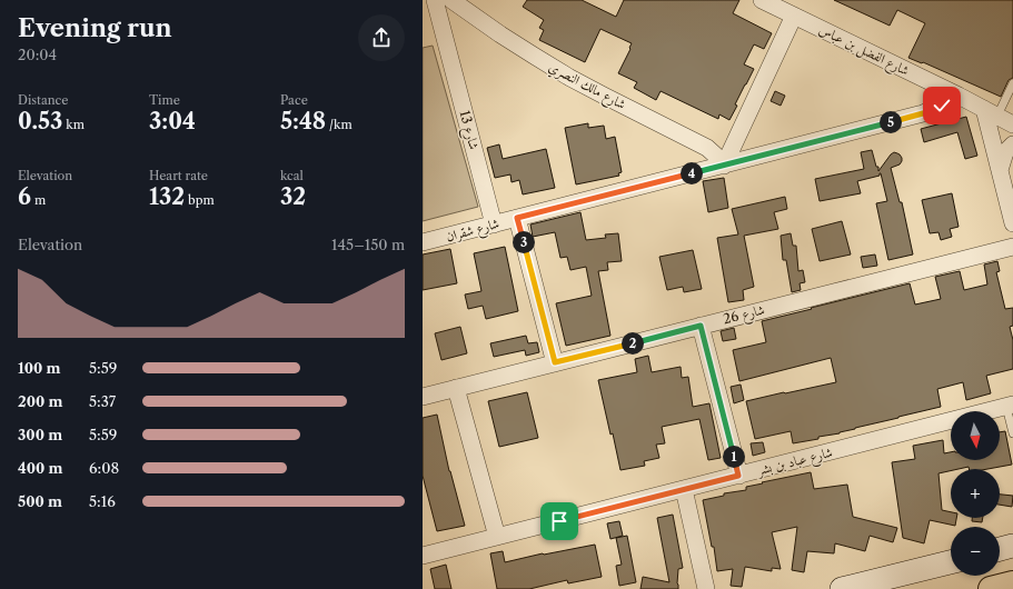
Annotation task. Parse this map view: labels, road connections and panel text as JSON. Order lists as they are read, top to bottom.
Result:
{
  "streets": {
    "street": [
      "شارع الفضل بن عباس",
      "شارع مالك النصري",
      "شارع 13",
      "شارع شقران",
      "شارع 26",
      "شارع عباد بن بشر"
    ]
  },
  "crossings": [
    ["شارع الفضل بن عباس", "شارع شقران"],
    ["شارع مالك النصري", "شارع شقران"],
    ["شارع 13", "شارع شقران"]
  ],
  "north": "bottom",
  "page": {
    "heading": ["Evening run", "20:04"],
    "stats": [
      ["Distance", "0.53 km"],
      ["Time", "3:04"],
      ["Pace", "5:48 /km"],
      ["Elevation", "6 m"],
      ["Heart rate", "132 bpm"],
      ["kcal", "32"]
    ],
    "pins": [
      "5",
      "4",
      "3",
      "2",
      "1"
    ],
    "chart": ["Elevation", "145–150 m"],
    "list": [
      {
        "name": "100 m",
        "note": "5:59"
      },
      {
        "name": "200 m",
        "note": "5:37"
      },
      {
        "name": "300 m",
        "note": "5:59"
      },
      {
        "name": "400 m",
        "note": "6:08"
      },
      {
        "name": "500 m",
        "note": "5:16"
      }
    ],
    "map_buttons": ["+", "−"]
  }
}
